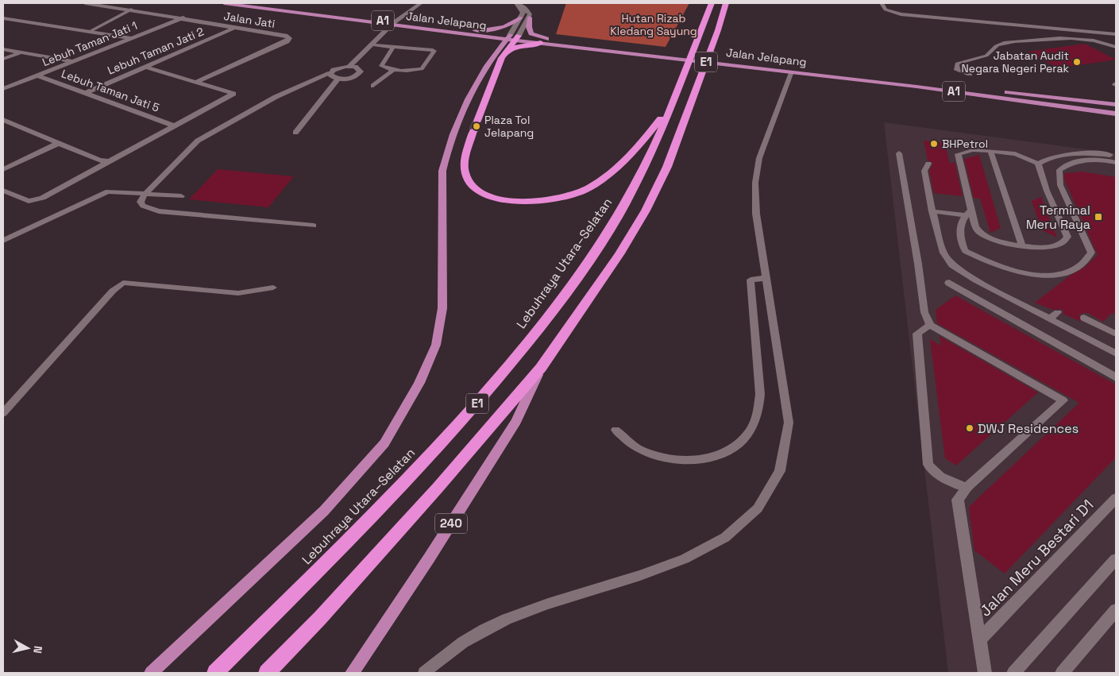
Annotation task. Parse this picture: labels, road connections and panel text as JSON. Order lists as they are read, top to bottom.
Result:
{
  "streets": {
    "highway": ["E1", "Lebuhraya Utara–Selatan"],
    "main road": ["A1", "Jalan Jelapang", "240"],
    "street": [
      "Jalan Jati",
      "Lebuh Taman Jati 1",
      "Lebuh Taman Jati 2",
      "Lebuh Taman Jati 5",
      "Jalan Meru Bestari D1"
    ]
  },
  "crossings": [
    ["Jalan Jati", "Lebuh Taman Jati 1"],
    ["Jalan Jati", "Lebuh Taman Jati 2"],
    ["Lebuh Taman Jati 1", "Lebuh Taman Jati 5"],
    ["Lebuh Taman Jati 2", "Lebuh Taman Jati 5"],
    ["E1", "240"]
  ],
  "parks": ["Hutan Rizab Kledang Sayung"],
  "places": {
    "other": [
      "Jabatan Audit Negara Negeri Perak",
      "Plaza Tol Jelapang",
      "BHPetrol",
      "DWJ Residences"
    ],
    "transit": ["Terminal Meru Raya"]
  },
  "north": "right"
}
